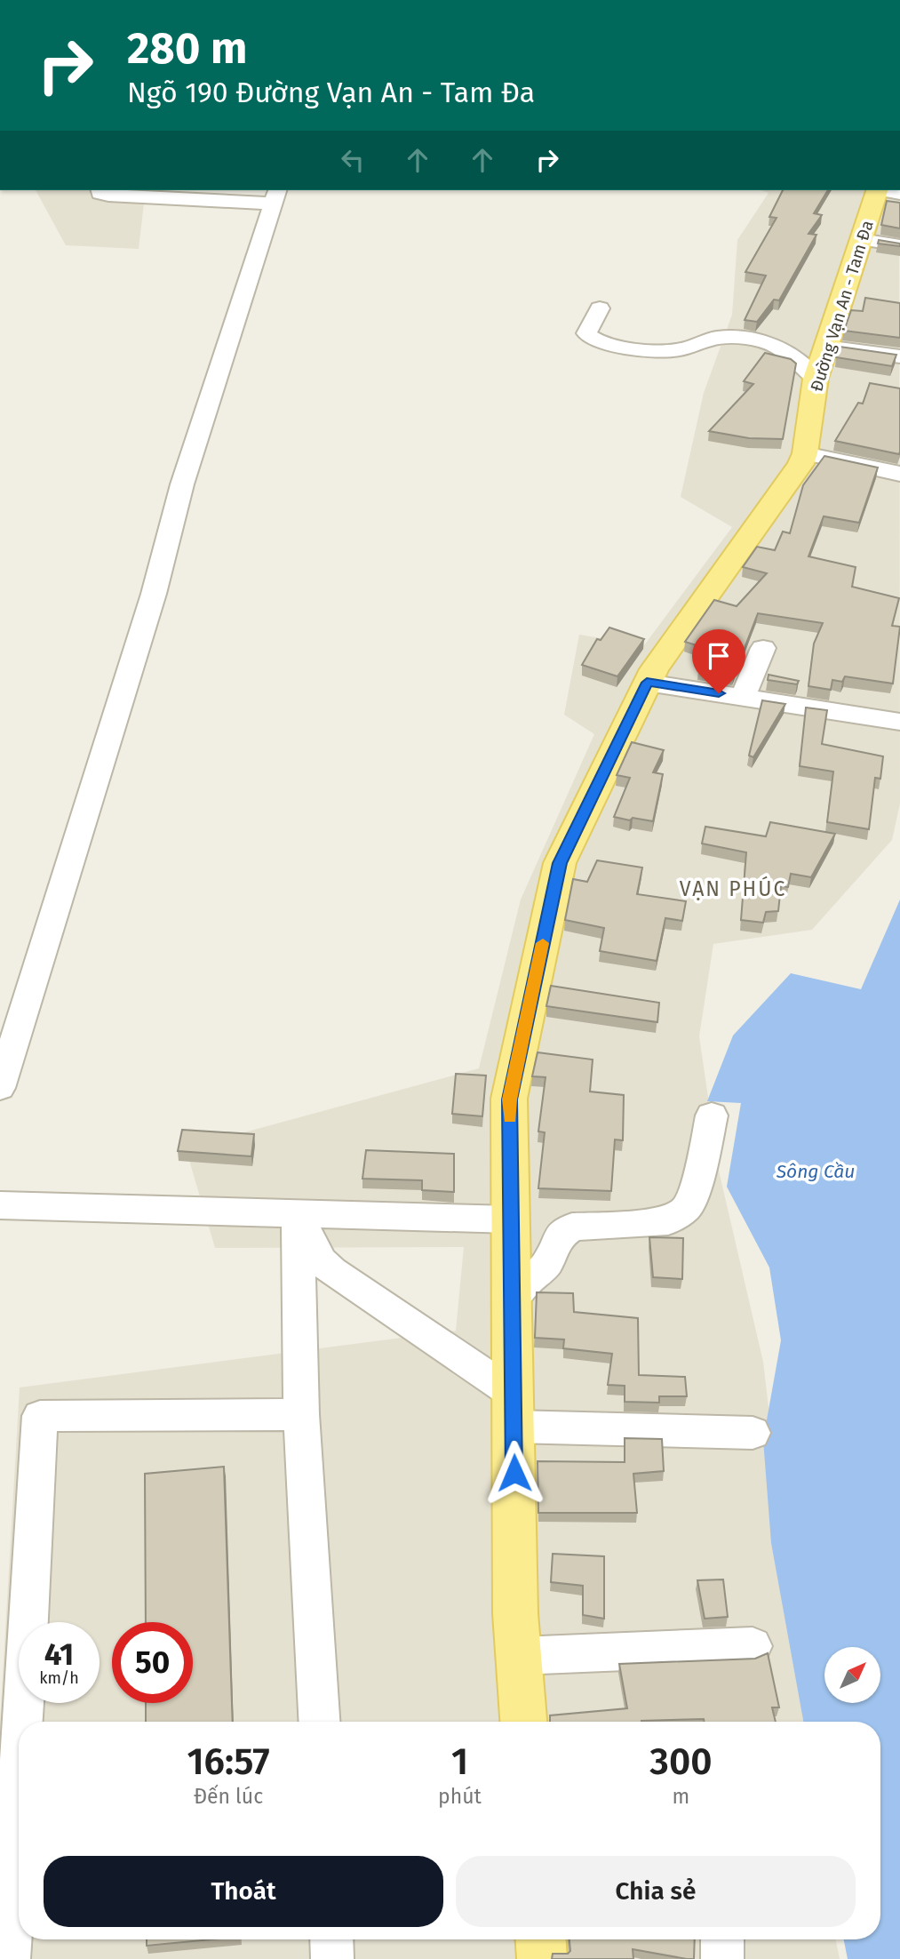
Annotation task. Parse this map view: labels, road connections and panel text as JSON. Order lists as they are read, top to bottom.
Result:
{
  "streets": {
    "main road": ["Đường Vạn An - Tam Đa"]
  },
  "districts": ["VẠN PHÚC"],
  "water": ["Sông Cầu"],
  "north": "top right",
  "page": {
    "turn": ["280 m", "Ngõ 190 Đường Vạn An - Tam Đa"],
    "speed": "41 km/h",
    "limit": "50",
    "eta": [
      "16:57",
      "Đến lúc",
      "1",
      "phút",
      "300",
      "m"
    ],
    "buttons": ["Thoát", "Chia sẻ"]
  }
}
